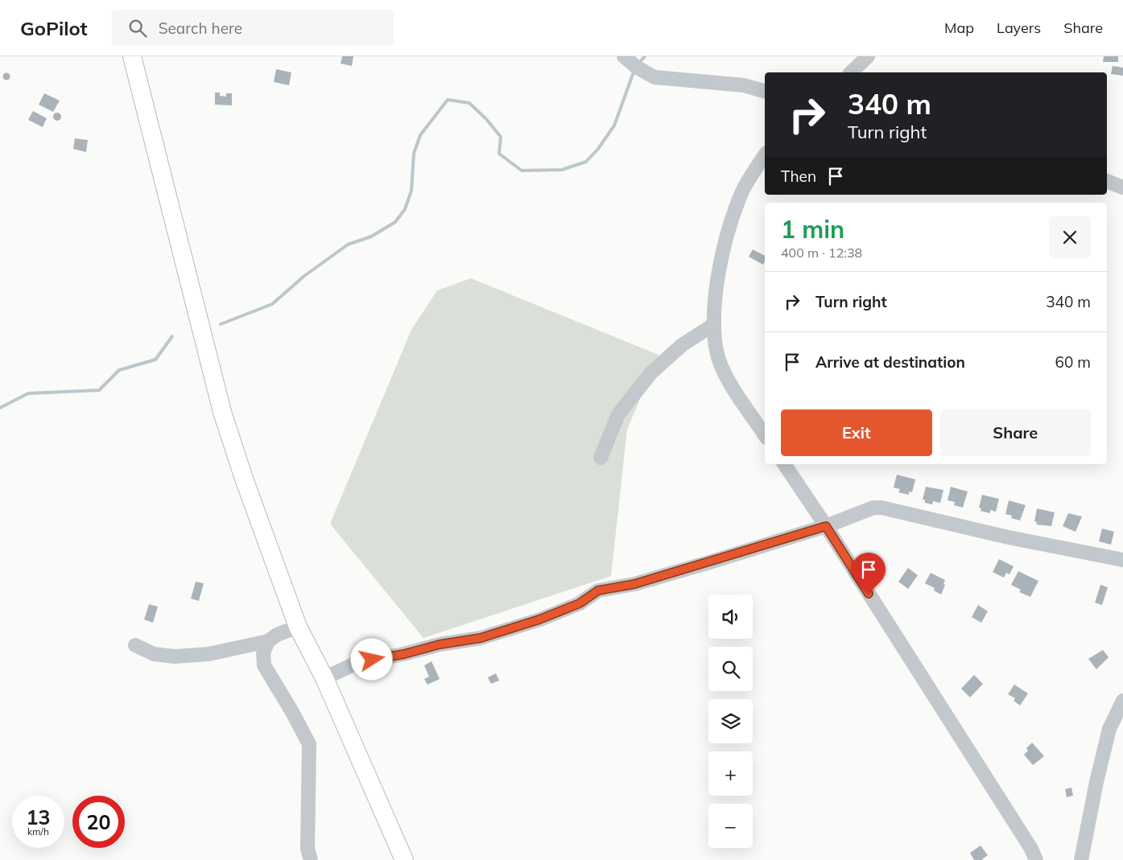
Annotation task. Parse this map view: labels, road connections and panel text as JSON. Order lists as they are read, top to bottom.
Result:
{
  "page": {
    "header": "GoPilot",
    "search": "Search here",
    "nav": ["Map", "Layers", "Share"],
    "turn": ["340 m", "Turn right"],
    "then": "Then",
    "heading": ["1 min", "400 m · 12:38"],
    "list": [
      {
        "name": "Turn right",
        "value": "340 m"
      },
      {
        "name": "Arrive at destination",
        "value": "60 m"
      }
    ],
    "buttons": ["Exit", "Share"],
    "map_buttons": ["+", "−"],
    "speed": "13 km/h",
    "limit": "20"
  }
}
